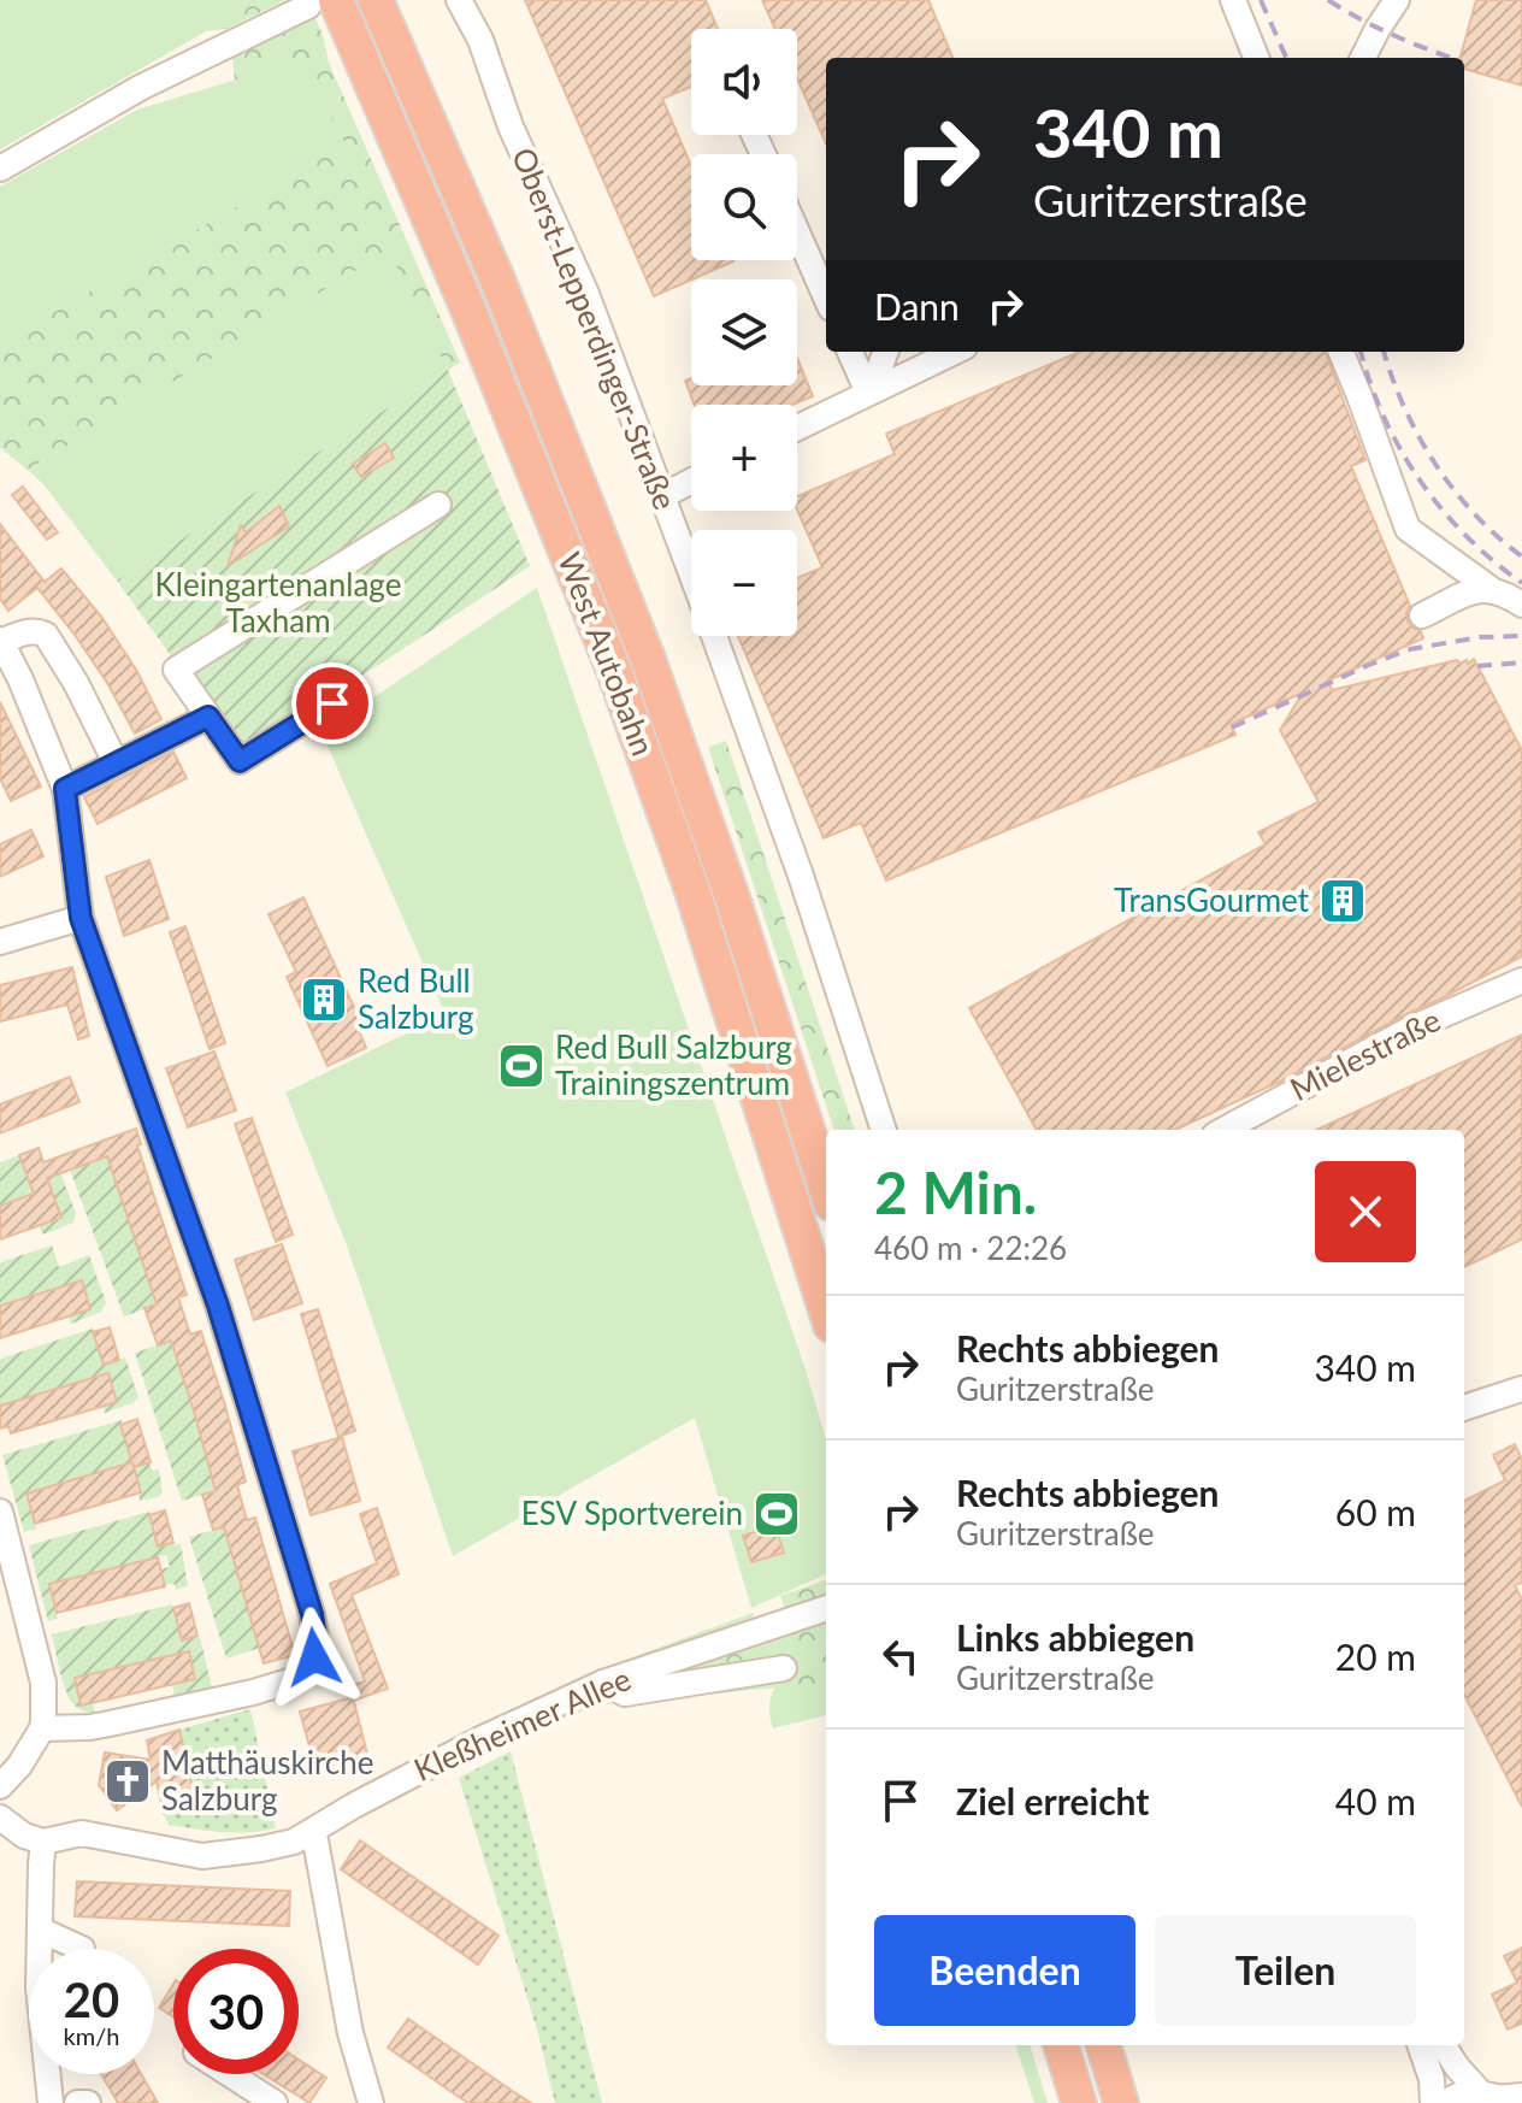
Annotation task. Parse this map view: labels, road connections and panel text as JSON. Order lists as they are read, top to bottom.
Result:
{
  "streets": {
    "highway": ["West Autobahn"],
    "street": ["Oberst-Lepperdinger-Straße", "Mielestraße", "Kleßheimer Allee"]
  },
  "parks": ["Kleingartenanlage Taxham"],
  "places": {
    "building": ["TransGourmet", "Red Bull Salzburg"],
    "sports": ["Red Bull Salzburg Trainingszentrum", "ESV Sportverein"],
    "church": ["Matthäuskirche Salzburg"]
  },
  "page": {
    "map_buttons": ["+", "−"],
    "turn": ["340 m", "Guritzerstraße"],
    "then": "Dann",
    "heading": ["2 Min.", "460 m · 22:26"],
    "list": [
      {
        "name": "Rechts abbiegen",
        "note": "Guritzerstraße",
        "value": "340 m"
      },
      {
        "name": "Rechts abbiegen",
        "note": "Guritzerstraße",
        "value": "60 m"
      },
      {
        "name": "Links abbiegen",
        "note": "Guritzerstraße",
        "value": "20 m"
      },
      {
        "name": "Ziel erreicht",
        "value": "40 m"
      }
    ],
    "buttons": ["Beenden", "Teilen"],
    "speed": "20 km/h",
    "limit": "30"
  }
}
